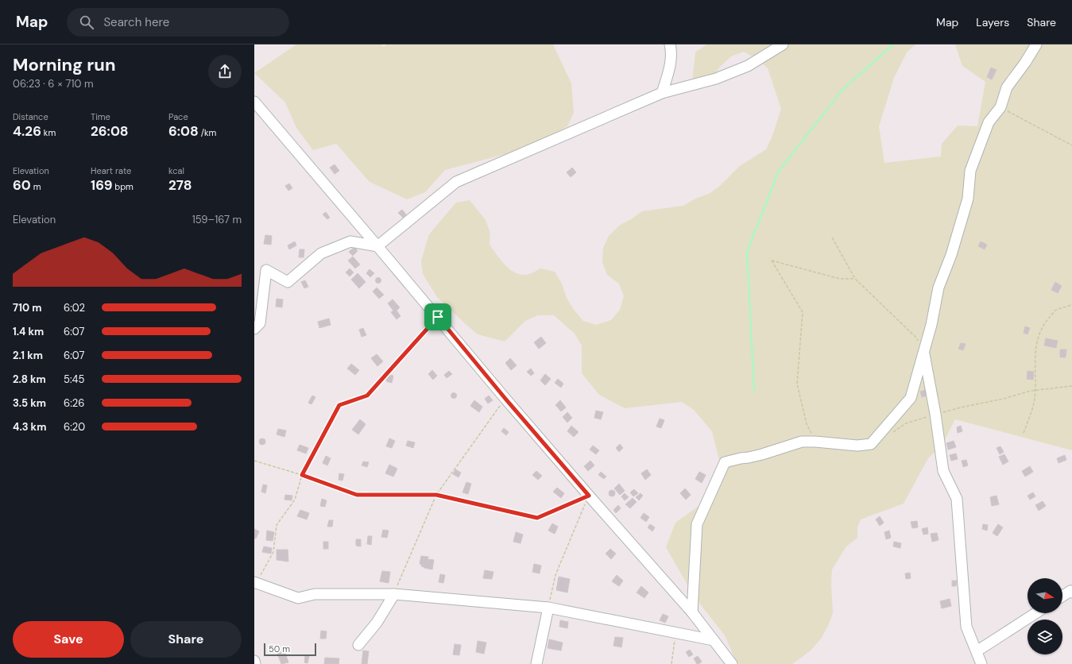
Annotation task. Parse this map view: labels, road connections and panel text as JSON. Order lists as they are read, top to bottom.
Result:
{
  "scale_bar": "50 m",
  "north": "right",
  "page": {
    "header": "Map",
    "search": "Search here",
    "nav": ["Map", "Layers", "Share"],
    "heading": ["Morning run", "06:23 · 6 × 710 m"],
    "stats": [
      ["Distance", "4.26 km"],
      ["Time", "26:08"],
      ["Pace", "6:08 /km"],
      ["Elevation", "60 m"],
      ["Heart rate", "169 bpm"],
      ["kcal", "278"]
    ],
    "chart": ["Elevation", "159–167 m"],
    "list": [
      {
        "name": "710 m",
        "note": "6:02"
      },
      {
        "name": "1.4 km",
        "note": "6:07"
      },
      {
        "name": "2.1 km",
        "note": "6:07"
      },
      {
        "name": "2.8 km",
        "note": "5:45"
      },
      {
        "name": "3.5 km",
        "note": "6:26"
      },
      {
        "name": "4.3 km",
        "note": "6:20"
      }
    ],
    "buttons": ["Save", "Share"],
    "scale": "50 m"
  }
}
